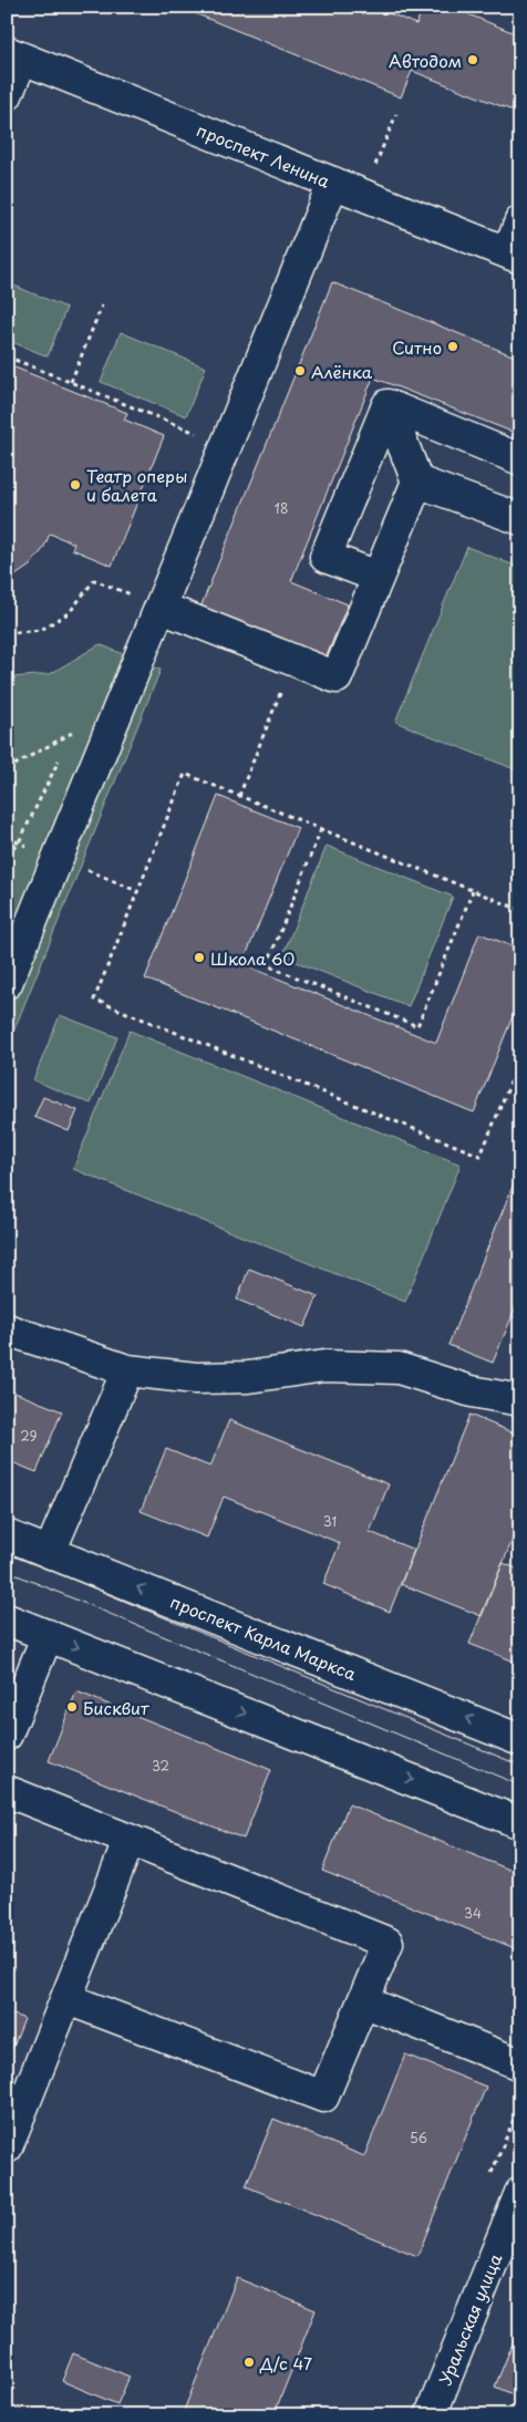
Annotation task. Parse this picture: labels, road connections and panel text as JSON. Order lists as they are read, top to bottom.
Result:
{
  "streets": {
    "main road": ["проспект Ленина", "проспект Карла Маркса", "Уральская улица"]
  },
  "places": [
    "Автодом",
    "Ситно",
    "Алёнка",
    "Театр оперы и балета",
    "Школа 60",
    "Бисквит",
    "Д/с 47"
  ],
  "house_numbers": [
    "18",
    "29",
    "31",
    "32",
    "34",
    "56"
  ]
}
